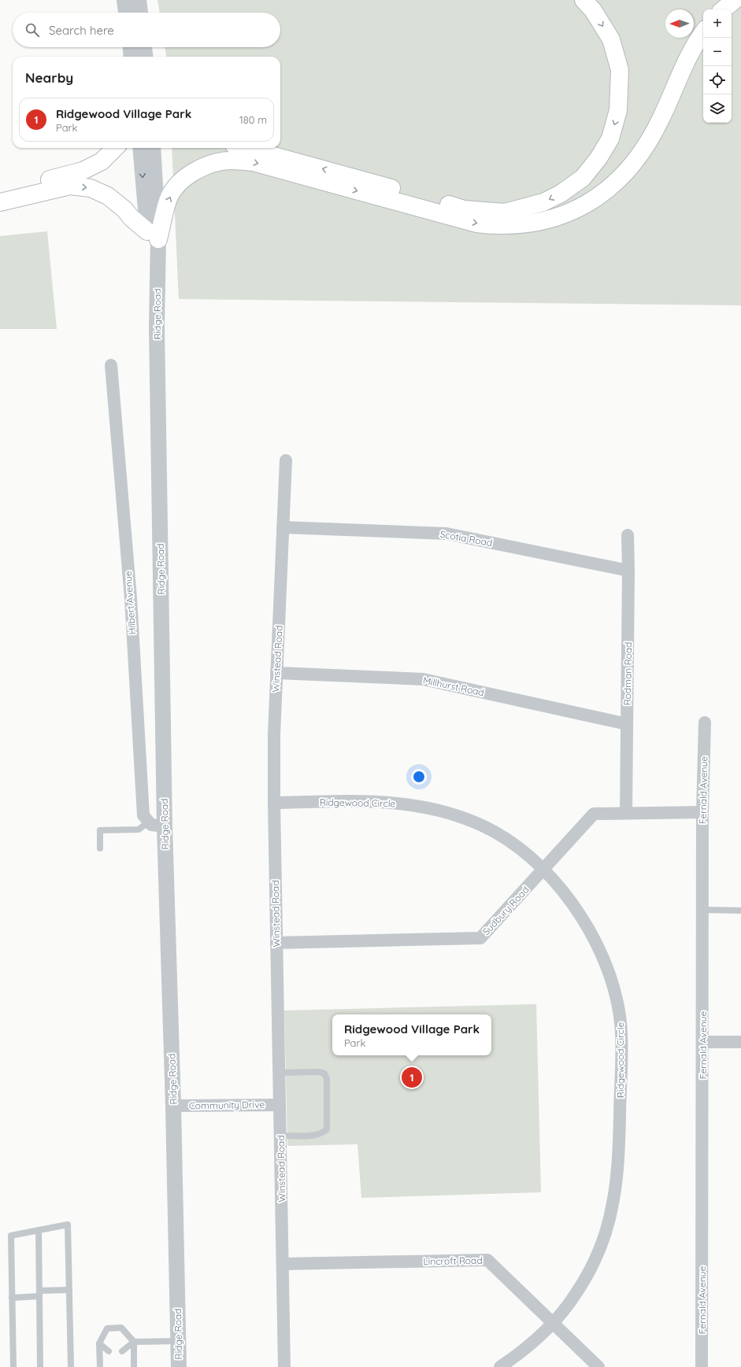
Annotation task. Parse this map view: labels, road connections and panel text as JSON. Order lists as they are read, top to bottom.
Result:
{
  "streets": {
    "street": [
      "Ridge Road",
      "Scotia Road",
      "Hilbert Avenue",
      "Winstead Road",
      "Rodman Road",
      "Millhurst Road",
      "Fernald Avenue",
      "Ridgewood Circle",
      "Sudbury Road",
      "Community Drive",
      "Lincroft Road"
    ]
  },
  "crossings": [
    ["Ridge Road", "Community Drive"],
    ["Scotia Road", "Winstead Road"],
    ["Scotia Road", "Rodman Road"],
    ["Winstead Road", "Millhurst Road"],
    ["Winstead Road", "Ridgewood Circle"],
    ["Winstead Road", "Sudbury Road"],
    ["Winstead Road", "Community Drive"],
    ["Winstead Road", "Lincroft Road"],
    ["Rodman Road", "Millhurst Road"],
    ["Rodman Road", "Sudbury Road"],
    ["Fernald Avenue", "Sudbury Road"],
    ["Ridgewood Circle", "Sudbury Road"],
    ["Ridgewood Circle", "Lincroft Road"]
  ],
  "north": "left",
  "page": {
    "map_buttons": ["+", "−"],
    "search": "Search here",
    "heading": "Nearby",
    "list": [
      {
        "mark": "1",
        "name": "Ridgewood Village Park",
        "note": "Park",
        "value": "180 m"
      }
    ],
    "popup": ["Ridgewood Village Park", "Park"],
    "pins": "1"
  }
}
